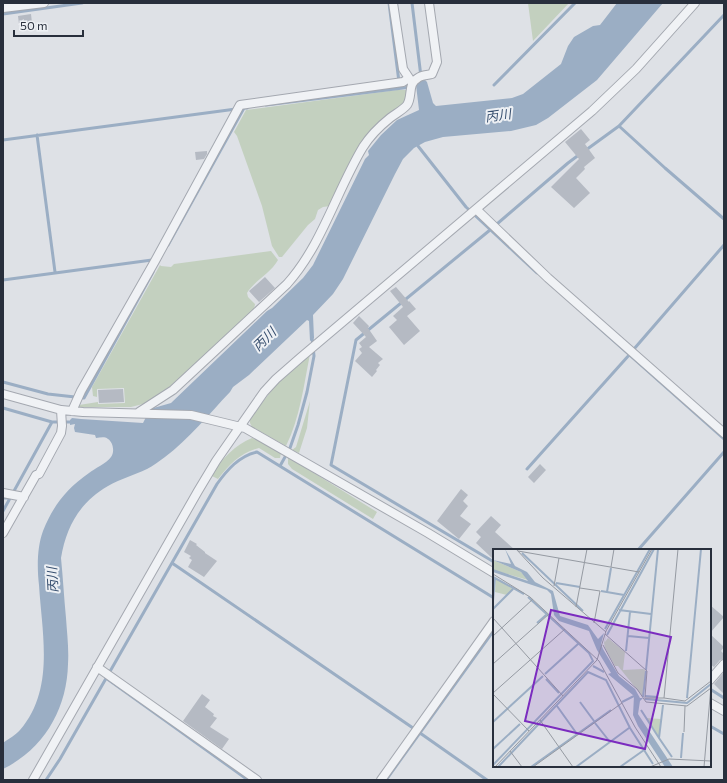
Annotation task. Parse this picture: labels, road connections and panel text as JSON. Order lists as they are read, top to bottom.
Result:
{
  "water": ["丙川"],
  "scale_bar": "50 m"
}
